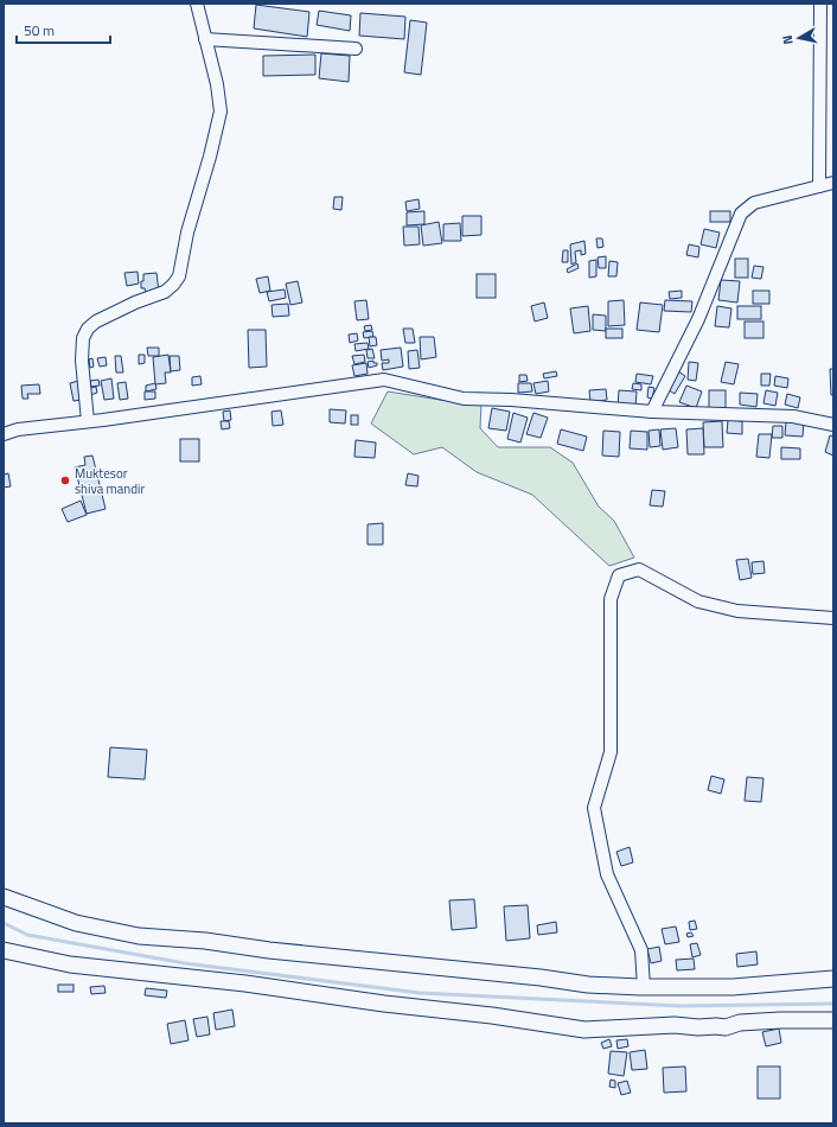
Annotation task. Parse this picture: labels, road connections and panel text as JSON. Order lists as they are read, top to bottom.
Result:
{
  "places": ["Muktesor shiva mandir"],
  "scale_bar": "50 m",
  "north": "left"
}
